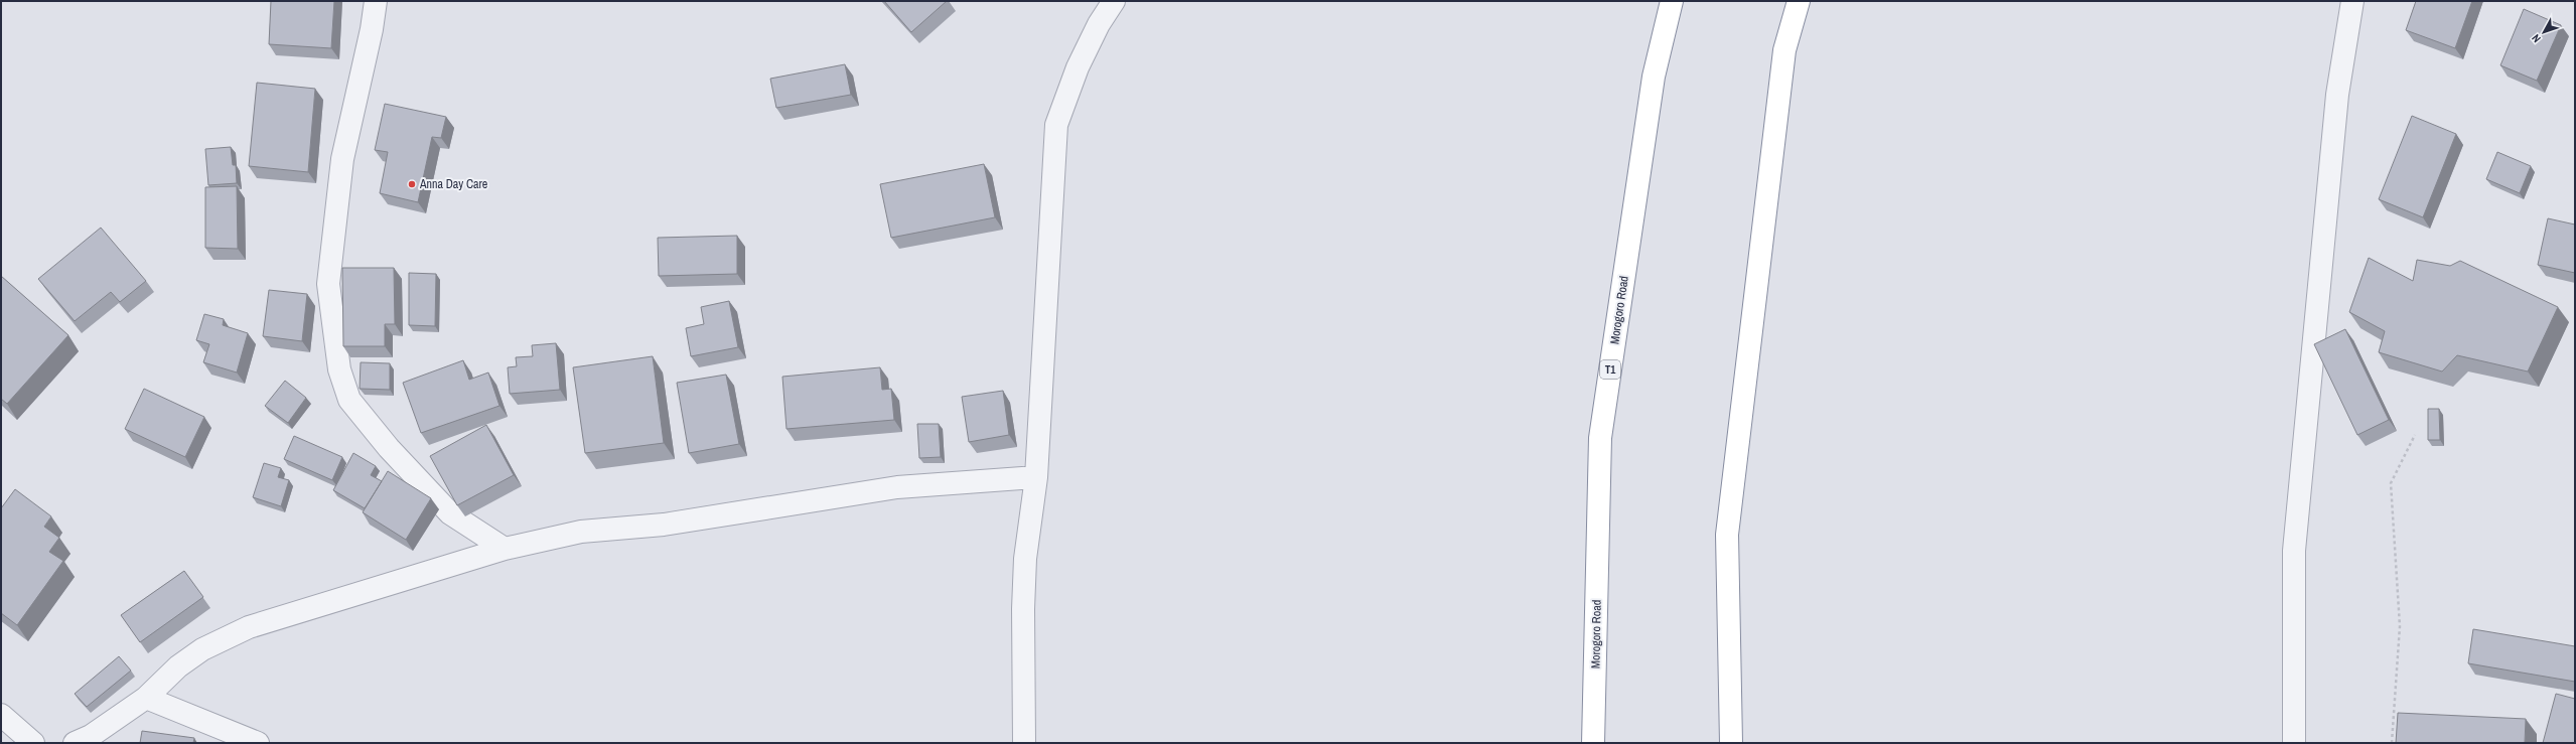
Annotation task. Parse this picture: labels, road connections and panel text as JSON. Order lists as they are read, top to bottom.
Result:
{
  "streets": {
    "highway": ["Morogoro Road", "T1"]
  },
  "places": ["Anna Day Care"],
  "north": "bottom left"
}
